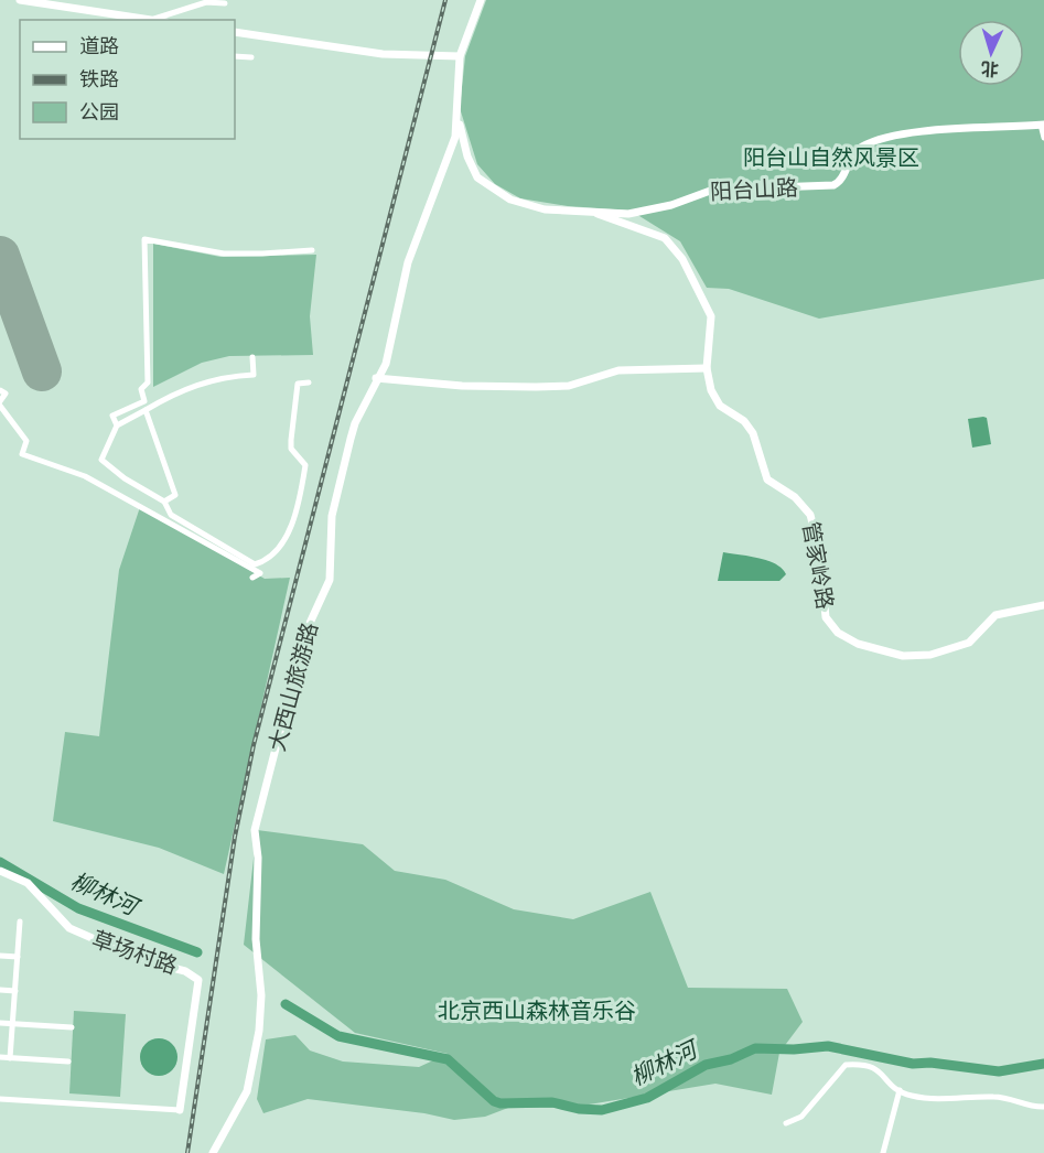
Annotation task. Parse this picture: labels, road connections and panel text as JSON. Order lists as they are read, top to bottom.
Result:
{
  "streets": {
    "street": [
      "阳台山路",
      "管家岭路",
      "大西山旅游路",
      "草场村路"
    ]
  },
  "crossings": [
    ["阳台山路", "管家岭路"],
    ["阳台山路", "大西山旅游路"]
  ],
  "water": ["柳林河"],
  "parks": ["阳台山自然风景区", "北京西山森林音乐谷"],
  "legend": ["道路", "铁路", "公园"],
  "north": "bottom"
}
